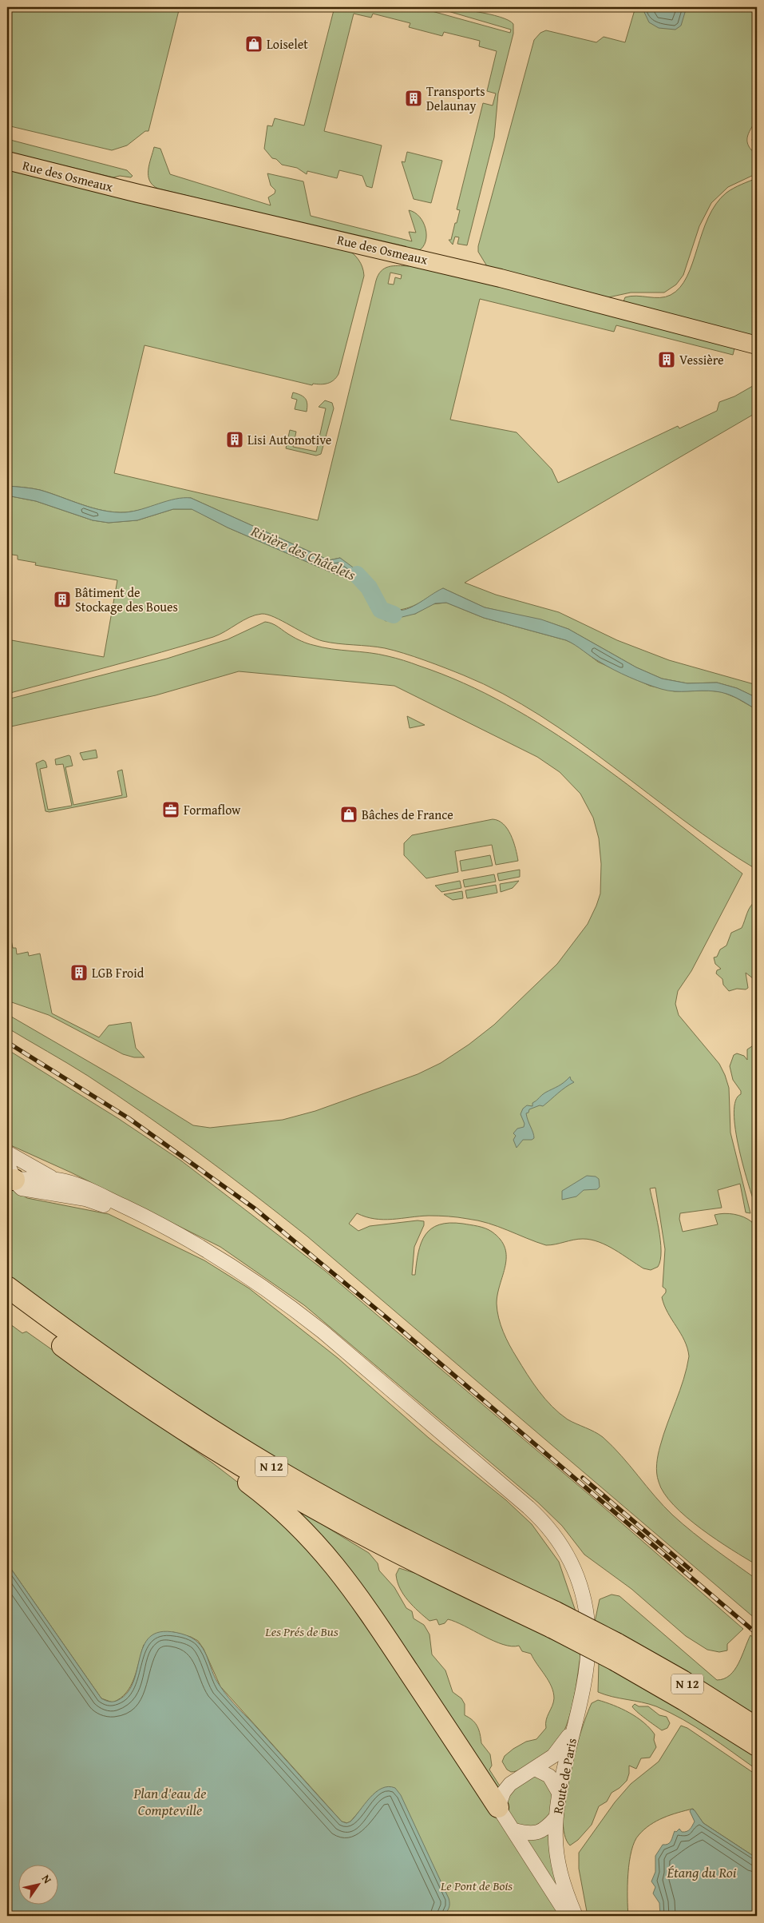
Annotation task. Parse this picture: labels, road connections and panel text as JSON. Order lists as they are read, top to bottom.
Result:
{
  "streets": {
    "highway": ["N 12"],
    "main road": ["Rue des Osmeaux"],
    "street": ["Route de Paris"]
  },
  "water": ["Rivière des Châtelets", "Plan d'eau de Compteville", "Étang du Roi"],
  "parks": ["Les Prés de Bus", "Le Pont de Bois"],
  "places": {
    "shop": ["Loiselet", "Bâches de France"],
    "building": [
      "Transports Delaunay",
      "Vessière",
      "Lisi Automotive",
      "Bâtiment de Stockage des Boues",
      "LGB Froid"
    ],
    "office": ["Formaflow"]
  },
  "north": "top right"
}
